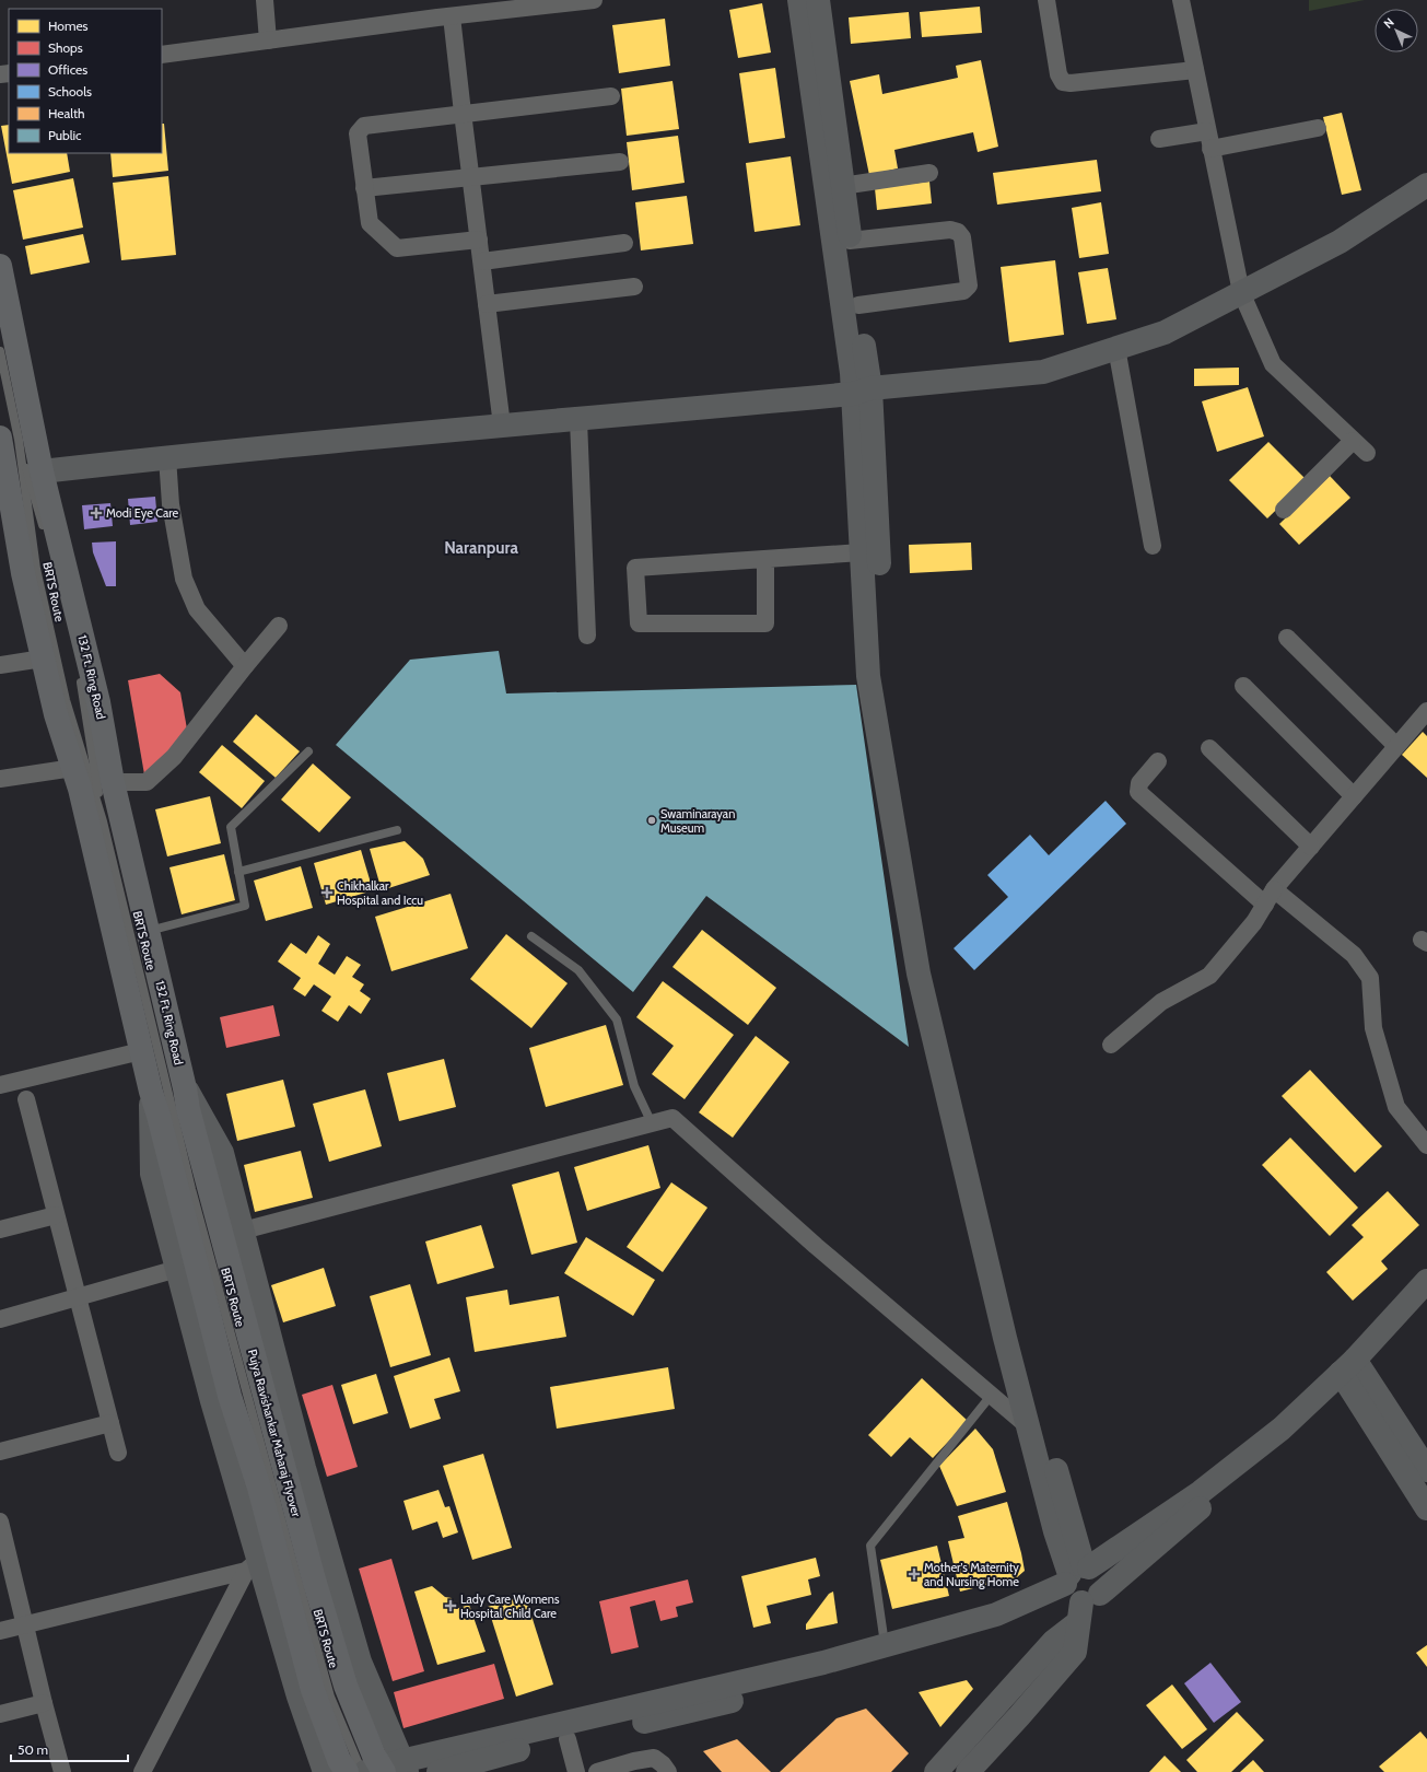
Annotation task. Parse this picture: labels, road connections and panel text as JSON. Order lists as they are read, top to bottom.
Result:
{
  "streets": {
    "main road": ["132 Ft. Ring Road", "Pujya Ravishankar Maharaj Flyover"],
    "lane": ["BRTS Route"]
  },
  "crossings": [
    ["132 Ft. Ring Road", "Pujya Ravishankar Maharaj Flyover"]
  ],
  "districts": ["Naranpura"],
  "places": {
    "health": [
      "Modi Eye Care",
      "Chikhalkar Hospital and Iccu",
      "Mother's Maternity and Nursing Home",
      "Lady Care Womens Hospital Child Care"
    ],
    "other": ["Swaminarayan Museum"]
  },
  "legend": [
    "Homes",
    "Shops",
    "Offices",
    "Schools",
    "Health",
    "Public"
  ],
  "scale_bar": "50 m",
  "north": "top left"
}
